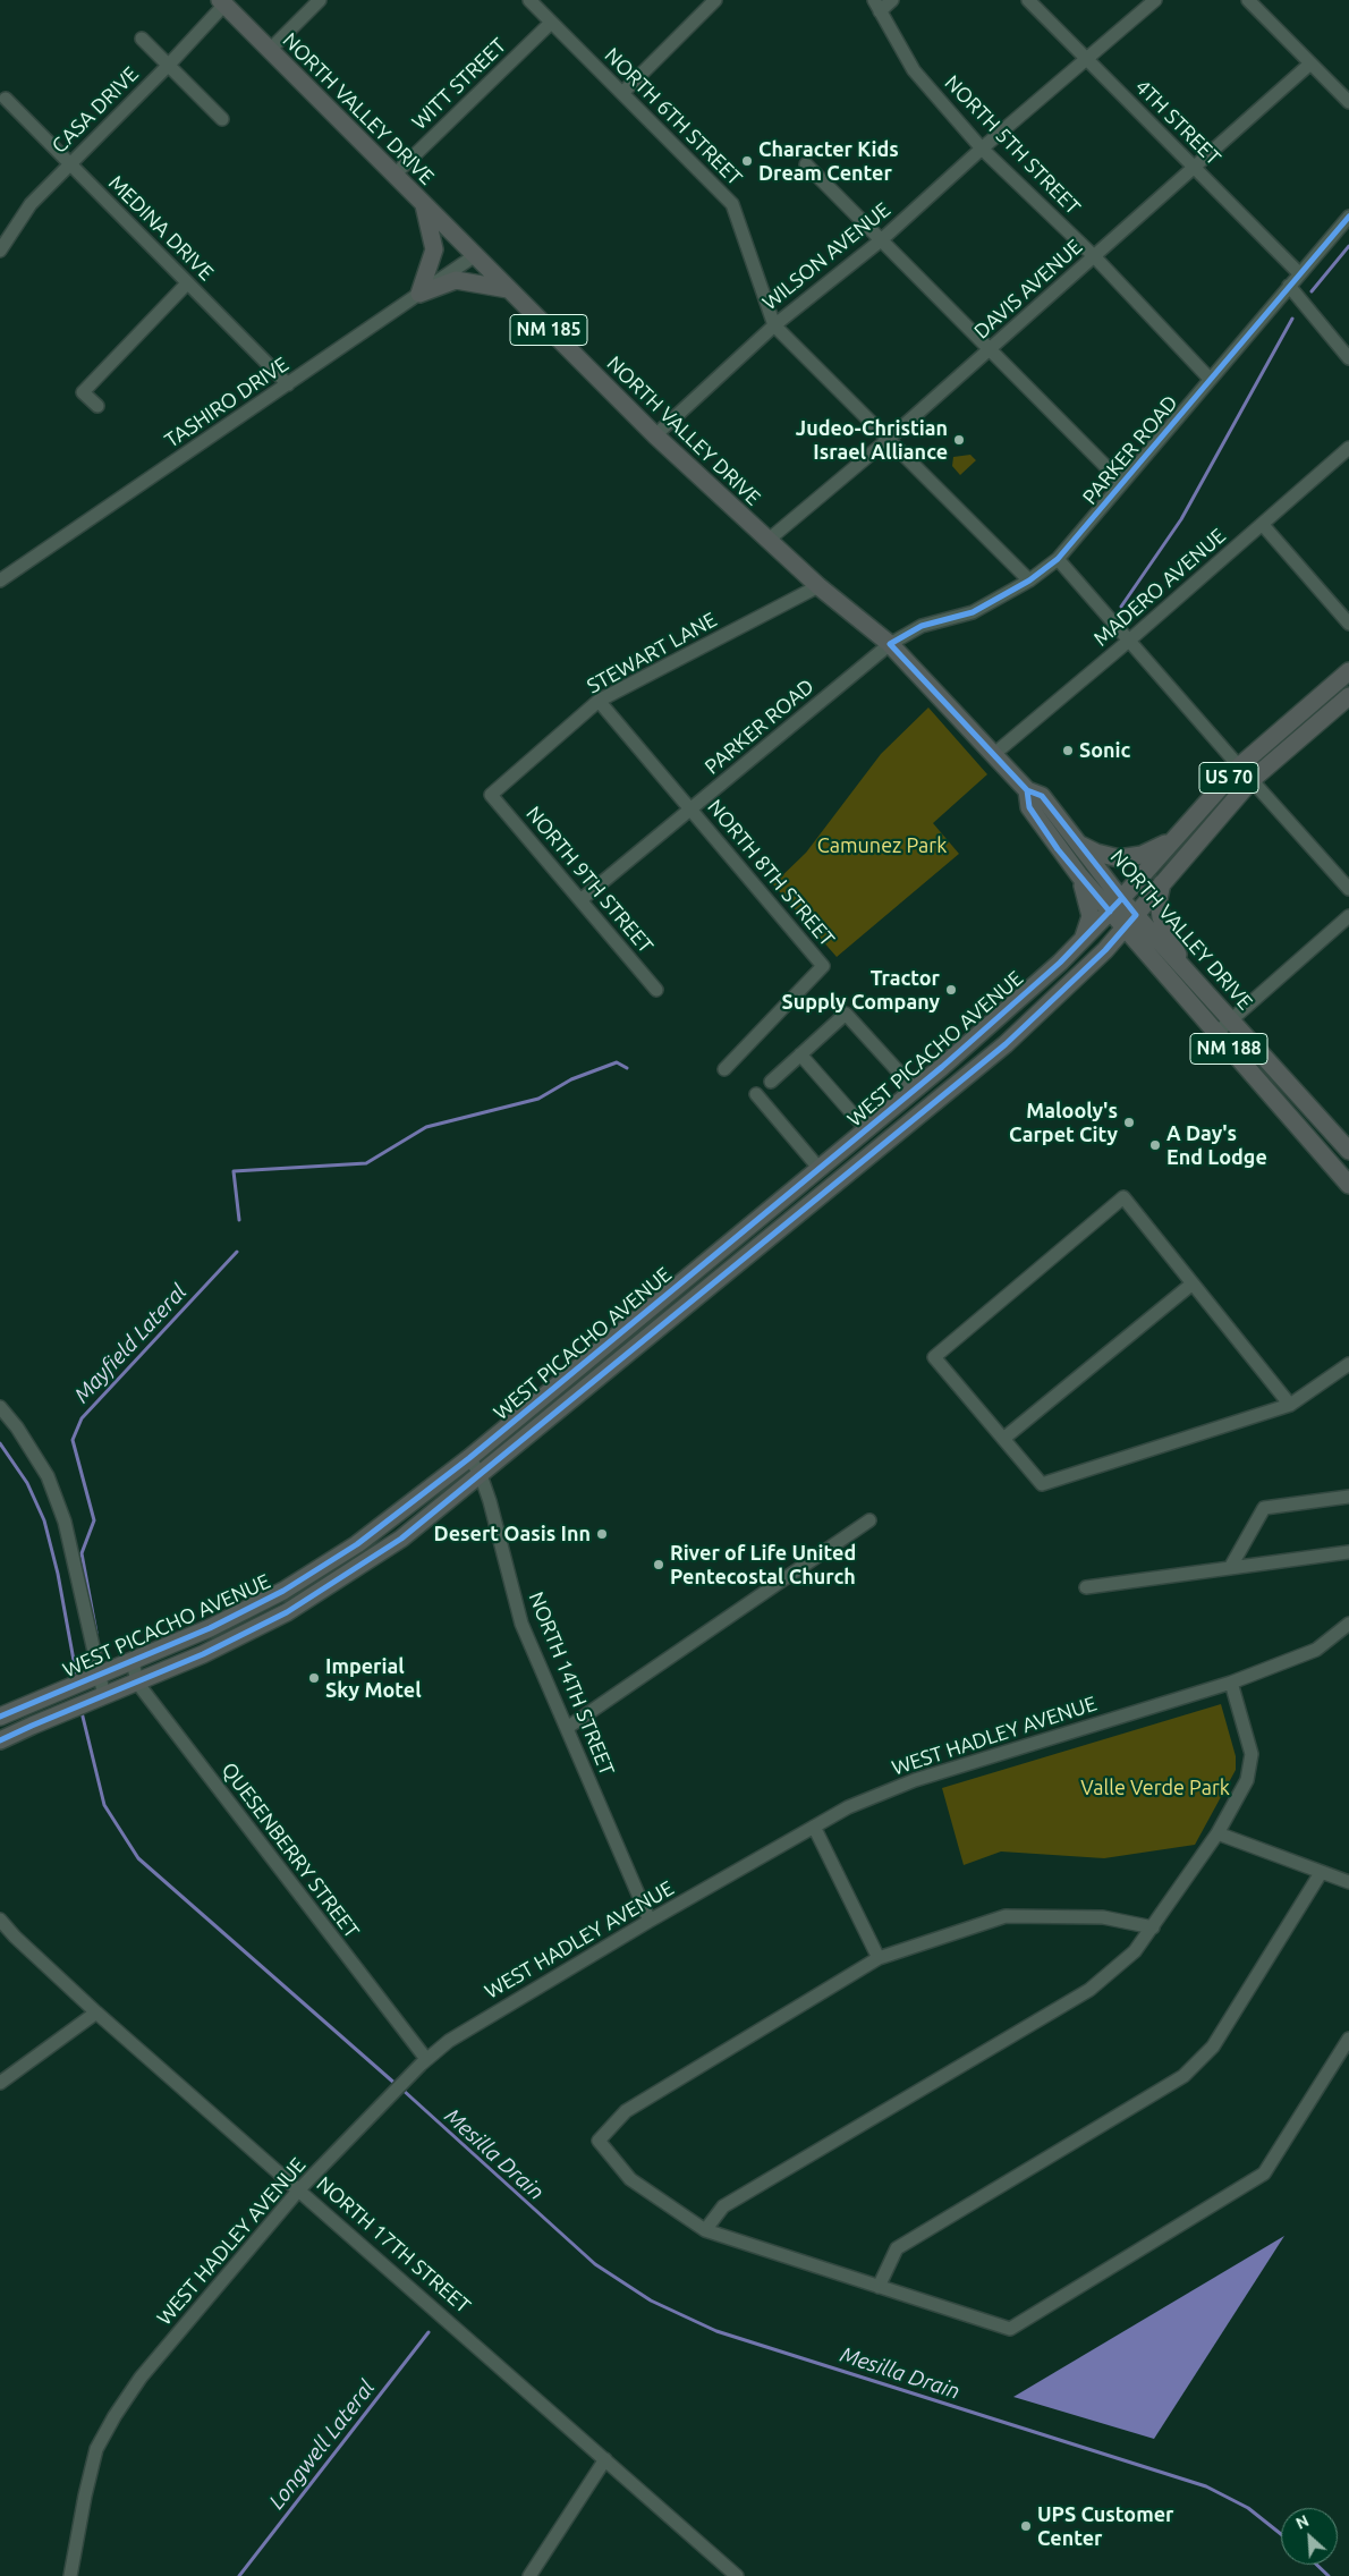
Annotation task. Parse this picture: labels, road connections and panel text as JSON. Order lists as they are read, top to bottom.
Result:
{
  "streets": {
    "main road": [
      "NORTH VALLEY DRIVE",
      "NM 185",
      "US 70",
      "WEST PICACHO AVENUE",
      "NM 188"
    ],
    "street": [
      "WITT STREET",
      "CASA DRIVE",
      "NORTH 6TH STREET",
      "4TH STREET",
      "NORTH 5TH STREET",
      "MEDINA DRIVE",
      "WILSON AVENUE",
      "DAVIS AVENUE",
      "TASHIRO DRIVE",
      "PARKER ROAD",
      "MADERO AVENUE",
      "STEWART LANE",
      "NORTH 8TH STREET",
      "NORTH 9TH STREET",
      "NORTH 14TH STREET",
      "WEST HADLEY AVENUE",
      "QUESENBERRY STREET",
      "NORTH 17TH STREET"
    ]
  },
  "crossings": [
    ["WITT STREET", "NORTH VALLEY DRIVE"],
    ["WITT STREET", "NORTH 6TH STREET"],
    ["NORTH VALLEY DRIVE", "CASA DRIVE"],
    ["NORTH VALLEY DRIVE", "WILSON AVENUE"],
    ["NORTH VALLEY DRIVE", "DAVIS AVENUE"],
    ["NORTH VALLEY DRIVE", "TASHIRO DRIVE"],
    ["NORTH VALLEY DRIVE", "PARKER ROAD"],
    ["NORTH VALLEY DRIVE", "MADERO AVENUE"],
    ["NORTH VALLEY DRIVE", "STEWART LANE"],
    ["NORTH VALLEY DRIVE", "WEST PICACHO AVENUE"],
    ["CASA DRIVE", "MEDINA DRIVE"],
    ["NORTH 6TH STREET", "WILSON AVENUE"],
    ["NORTH 6TH STREET", "DAVIS AVENUE"],
    ["NORTH 6TH STREET", "PARKER ROAD"],
    ["4TH STREET", "WILSON AVENUE"],
    ["4TH STREET", "DAVIS AVENUE"],
    ["4TH STREET", "PARKER ROAD"],
    ["NORTH 5TH STREET", "WILSON AVENUE"],
    ["NORTH 5TH STREET", "DAVIS AVENUE"],
    ["NORTH 5TH STREET", "PARKER ROAD"],
    ["MEDINA DRIVE", "TASHIRO DRIVE"],
    ["PARKER ROAD", "NORTH 8TH STREET"],
    ["PARKER ROAD", "NORTH 9TH STREET"],
    ["STEWART LANE", "NORTH 8TH STREET"],
    ["STEWART LANE", "NORTH 9TH STREET"],
    ["WEST PICACHO AVENUE", "NORTH 14TH STREET"],
    ["WEST PICACHO AVENUE", "QUESENBERRY STREET"],
    ["NORTH 14TH STREET", "WEST HADLEY AVENUE"],
    ["WEST HADLEY AVENUE", "QUESENBERRY STREET"],
    ["WEST HADLEY AVENUE", "NORTH 17TH STREET"]
  ],
  "water": ["Mayfield Lateral", "Mesilla Drain", "Longwell Lateral"],
  "parks": ["Camunez Park", "Valle Verde Park"],
  "places": [
    "Character Kids Dream Center",
    "Judeo-Christian Israel Alliance",
    "Sonic",
    "Tractor Supply Company",
    "Malooly's Carpet City",
    "A Day's End Lodge",
    "Desert Oasis Inn",
    "River of Life United Pentecostal Church",
    "Imperial Sky Motel",
    "UPS Customer Center"
  ],
  "north": "top left"
}
